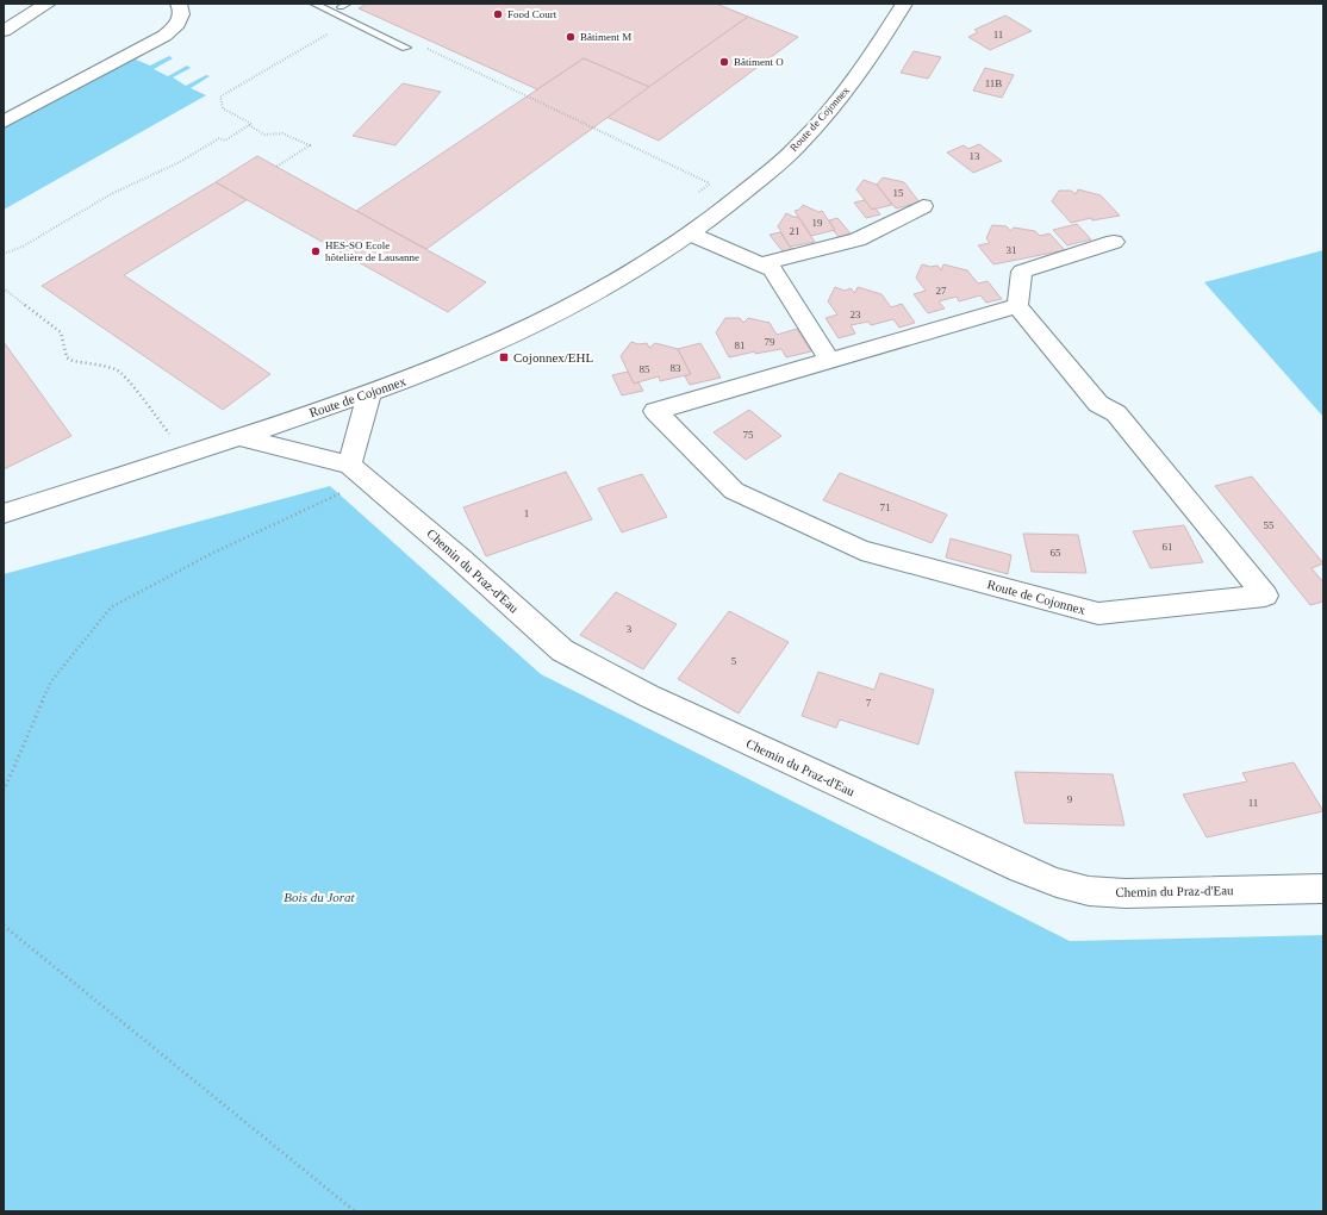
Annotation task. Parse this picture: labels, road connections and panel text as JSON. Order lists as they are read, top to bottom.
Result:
{
  "streets": {
    "street": ["Route de Cojonnex", "Chemin du Praz-d'Eau"]
  },
  "crossings": [
    ["Route de Cojonnex", "Chemin du Praz-d'Eau"]
  ],
  "parks": ["Bois du Jorat"],
  "places": {
    "other": [
      "Food Court",
      "Bâtiment M",
      "Bâtiment O",
      "HES-SO Ecole hôtelière de Lausanne"
    ],
    "transit": ["Cojonnex/EHL"]
  },
  "house_numbers": [
    "11",
    "11B",
    "13",
    "15",
    "19",
    "21",
    "31",
    "27",
    "23",
    "79",
    "81",
    "83",
    "85",
    "75",
    "71",
    "1",
    "55",
    "61",
    "65",
    "3",
    "5",
    "7",
    "9",
    "11"
  ]
}
